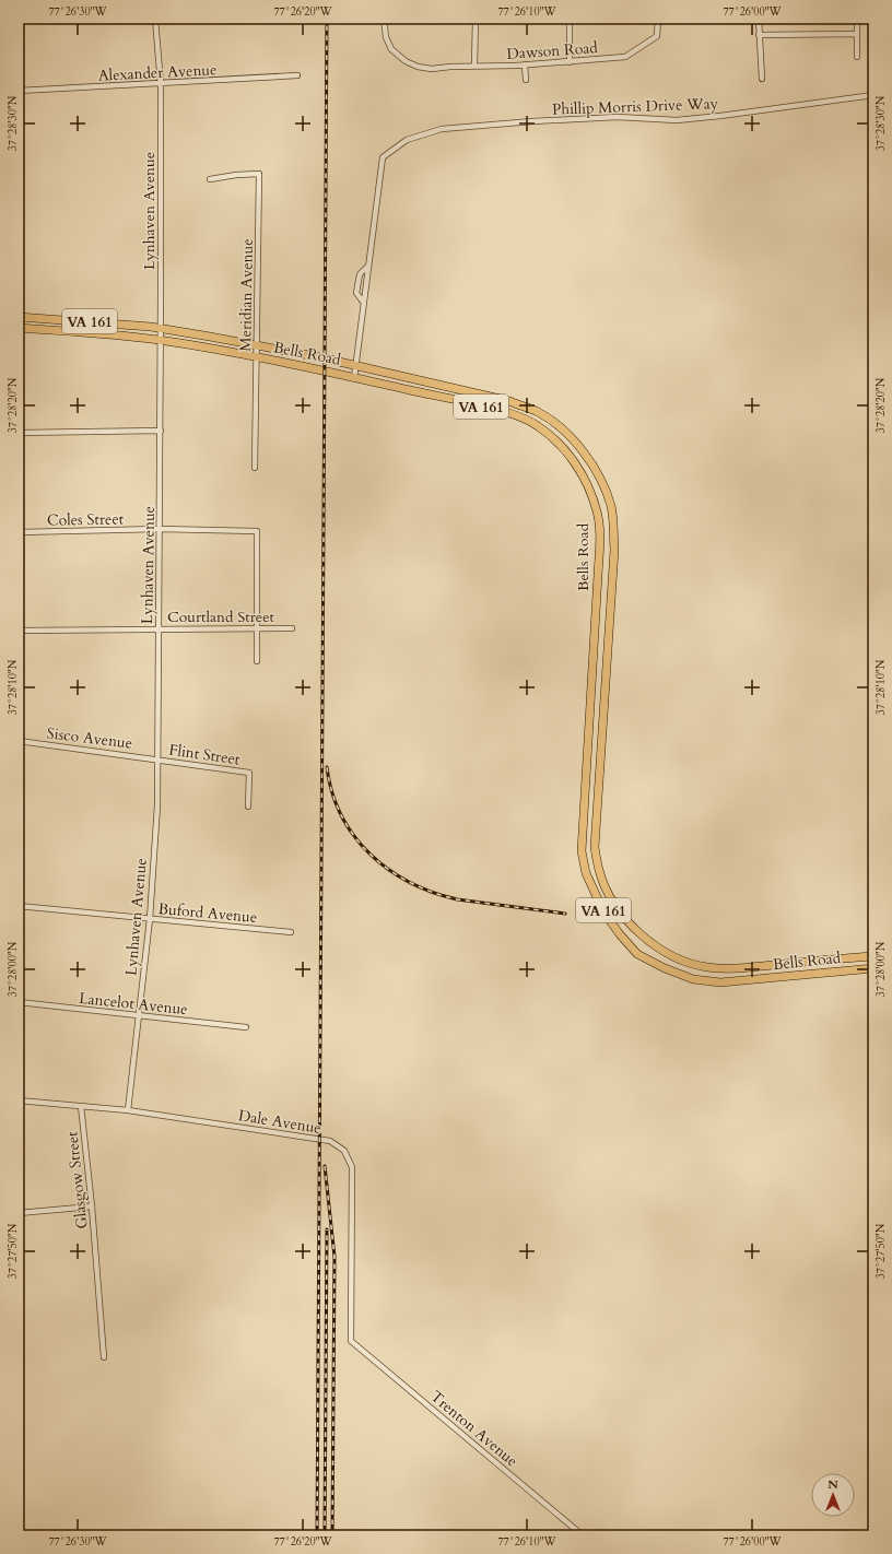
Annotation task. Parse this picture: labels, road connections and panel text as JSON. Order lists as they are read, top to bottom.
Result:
{
  "streets": {
    "main road": ["VA 161", "Bells Road"],
    "street": [
      "Dawson Road",
      "Alexander Avenue",
      "Phillip Morris Drive Way",
      "Lynhaven Avenue",
      "Meridian Avenue",
      "Coles Street",
      "Courtland Street",
      "Sisco Avenue",
      "Flint Street",
      "Buford Avenue",
      "Lancelot Avenue",
      "Dale Avenue",
      "Glasgow Street",
      "Trenton Avenue"
    ]
  },
  "crossings": [
    ["Alexander Avenue", "Lynhaven Avenue"],
    ["Phillip Morris Drive Way", "Bells Road"],
    ["Lynhaven Avenue", "Bells Road"],
    ["Lynhaven Avenue", "Coles Street"],
    ["Lynhaven Avenue", "Courtland Street"],
    ["Lynhaven Avenue", "Sisco Avenue"],
    ["Lynhaven Avenue", "Flint Street"],
    ["Lynhaven Avenue", "Buford Avenue"],
    ["Lynhaven Avenue", "Lancelot Avenue"],
    ["Lynhaven Avenue", "Dale Avenue"],
    ["Meridian Avenue", "Bells Road"],
    ["Coles Street", "Courtland Street"],
    ["Sisco Avenue", "Flint Street"],
    ["Dale Avenue", "Glasgow Street"],
    ["Dale Avenue", "Trenton Avenue"]
  ],
  "north": "top",
  "coordinates": [
    "77°26'30\"W",
    "77°26'20\"W",
    "77°26'10\"W",
    "77°26'00\"W",
    "37°28'30\"N",
    "37°28'20\"N",
    "37°28'10\"N",
    "37°28'00\"N",
    "37°27'50\"N"
  ]
}
